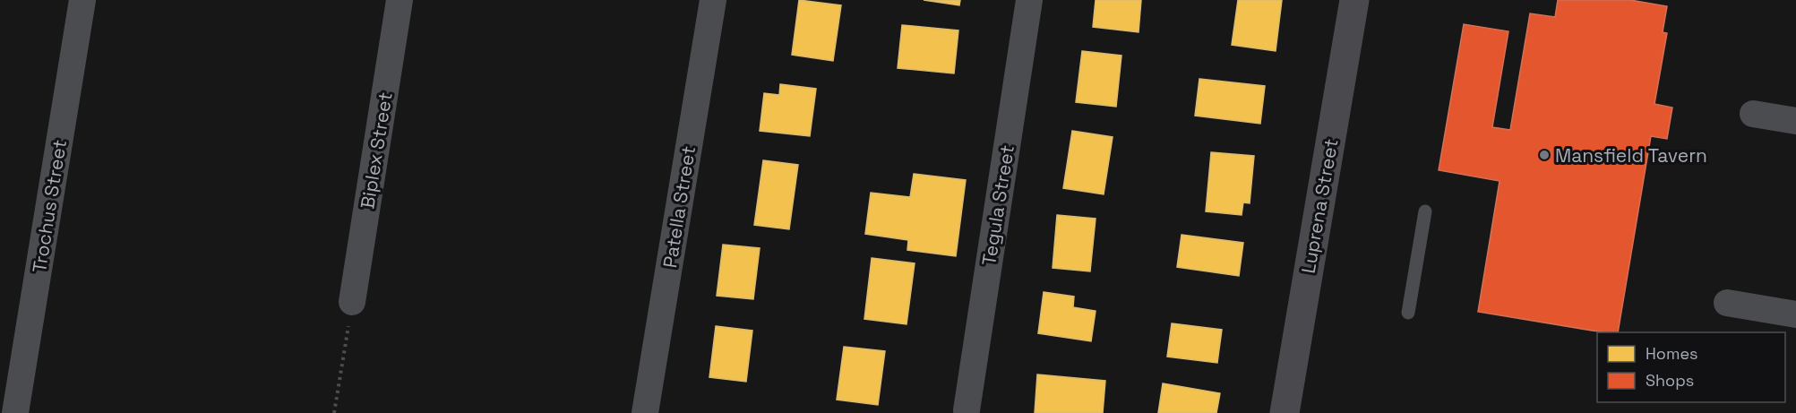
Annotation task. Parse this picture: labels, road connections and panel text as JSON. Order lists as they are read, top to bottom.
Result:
{
  "streets": {
    "street": [
      "Biplex Street",
      "Tegula Street",
      "Trochus Street",
      "Luprena Street",
      "Patella Street"
    ]
  },
  "places": ["Mansfield Tavern"],
  "legend": ["Homes", "Shops"]
}
